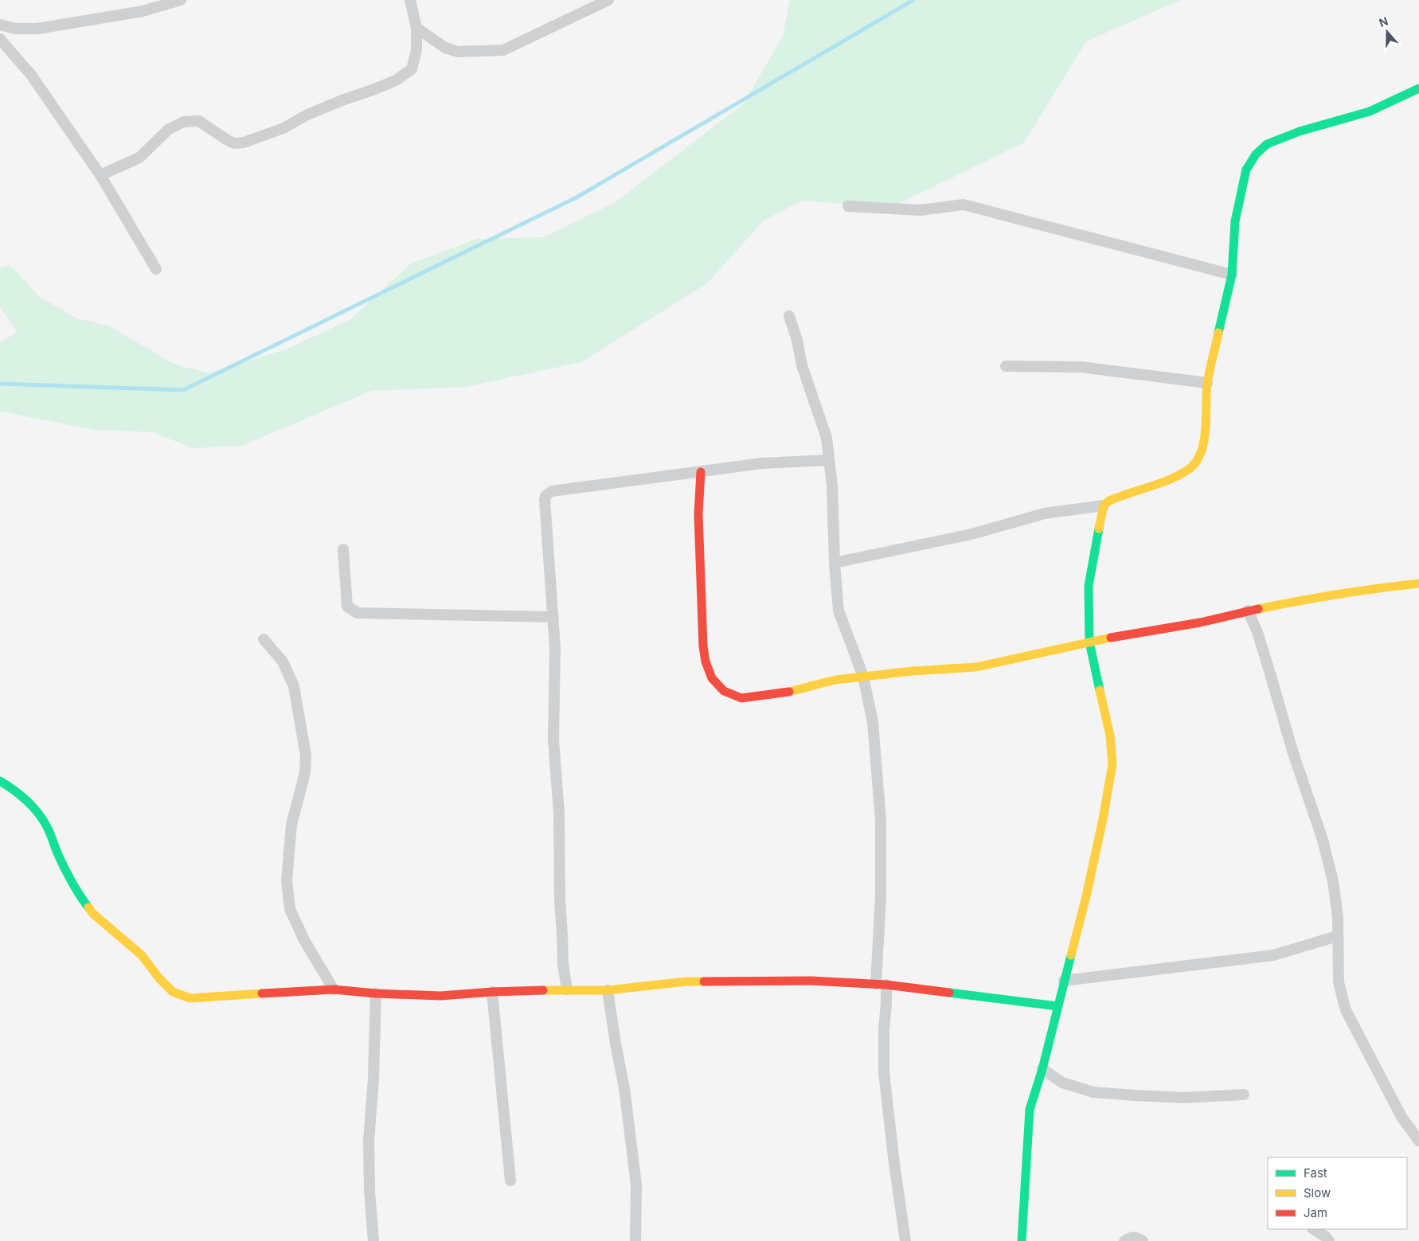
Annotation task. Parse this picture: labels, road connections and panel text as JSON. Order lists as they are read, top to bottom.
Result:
{
  "legend": ["Fast", "Slow", "Jam"],
  "north": "top"
}
